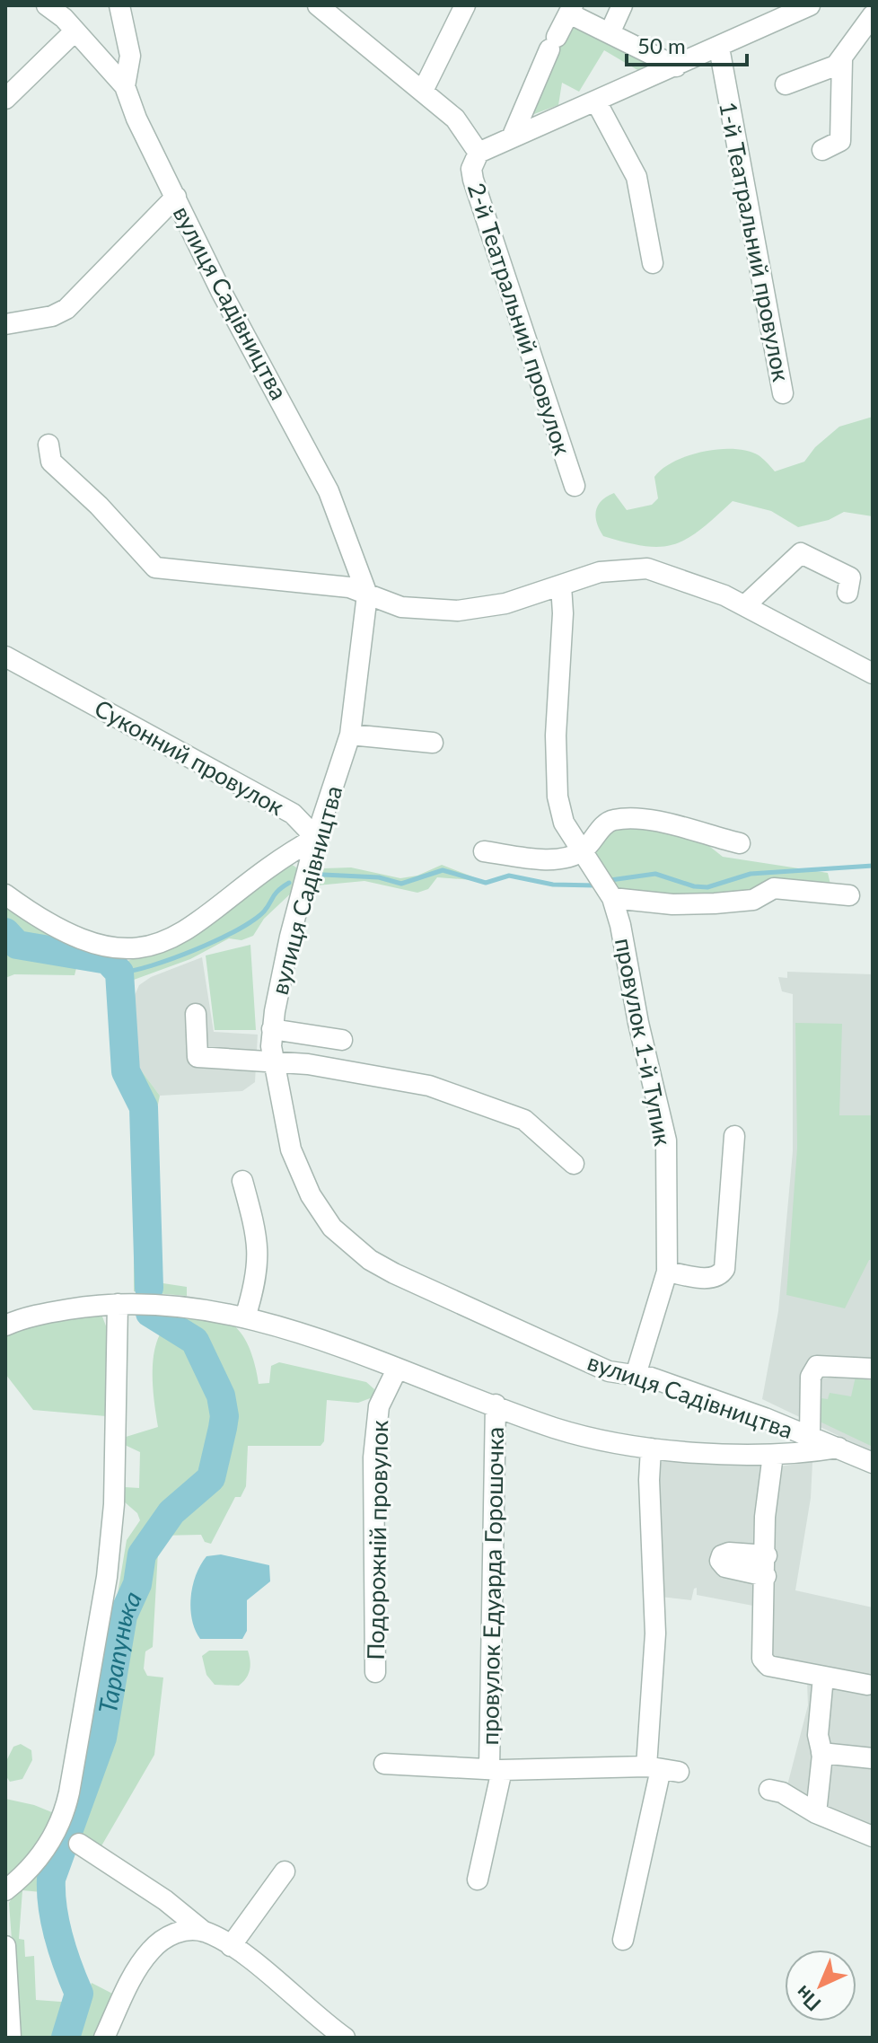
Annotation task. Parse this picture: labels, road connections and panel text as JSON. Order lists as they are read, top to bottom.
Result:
{
  "streets": {
    "street": [
      "1-й Театральний провулок",
      "вулиця Садівництва",
      "2-й Театральний провулок",
      "Суконний провулок",
      "провулок 1-й Тупик",
      "Подорожній провулок",
      "провулок Едуарда Горошочка"
    ]
  },
  "crossings": [
    ["вулиця Садівництва", "Суконний провулок"],
    ["вулиця Садівництва", "провулок 1-й Тупик"]
  ],
  "water": ["Тарапунька"],
  "scale_bar": "50 m",
  "north": "bottom left"
}
